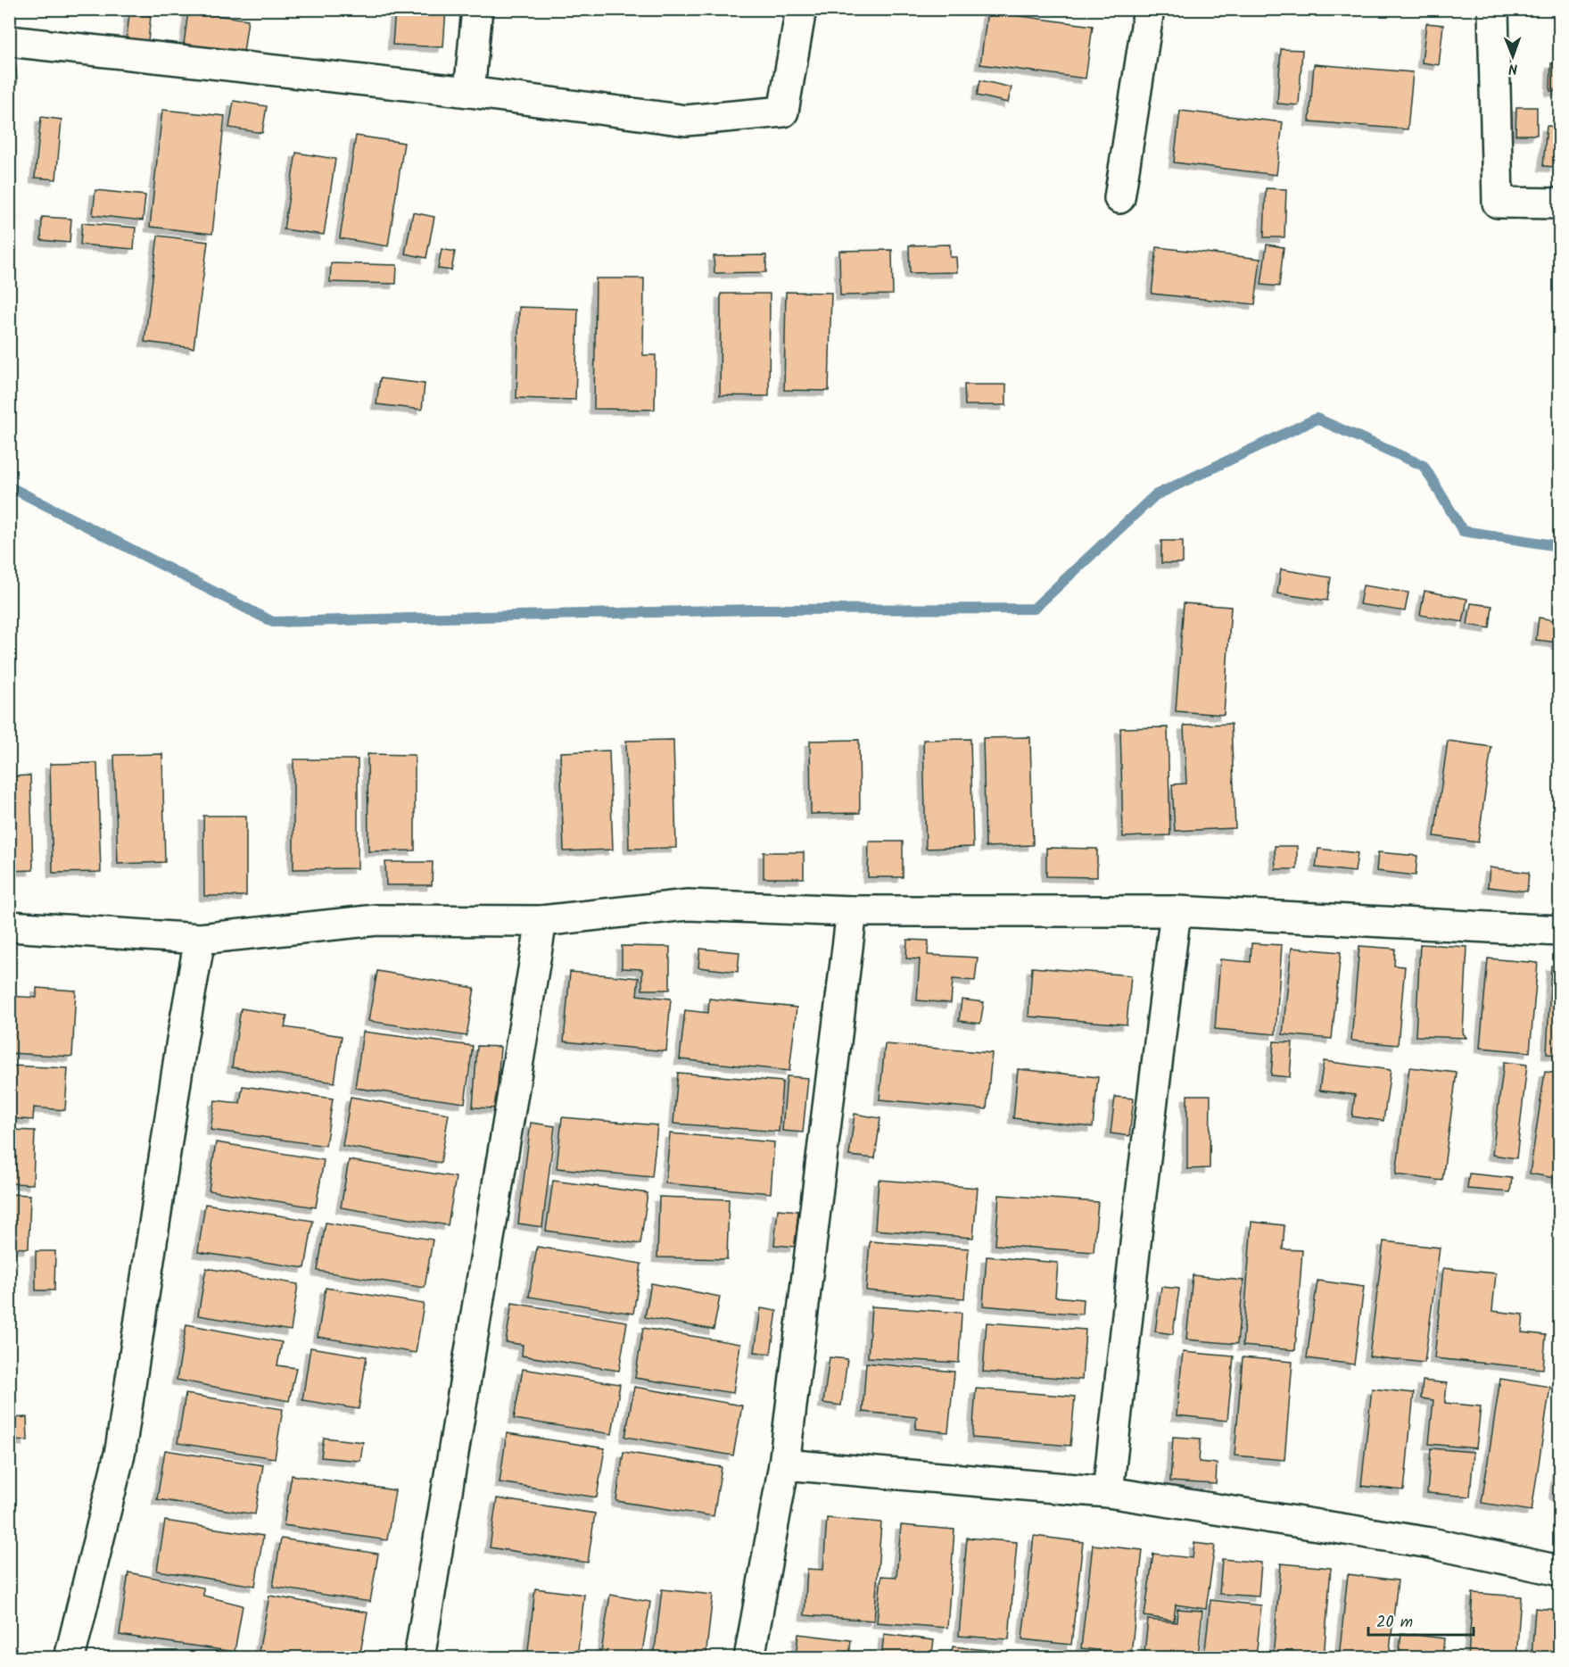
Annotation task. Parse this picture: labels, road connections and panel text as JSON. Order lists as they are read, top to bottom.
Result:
{
  "scale_bar": "20 m",
  "north": "bottom"
}
